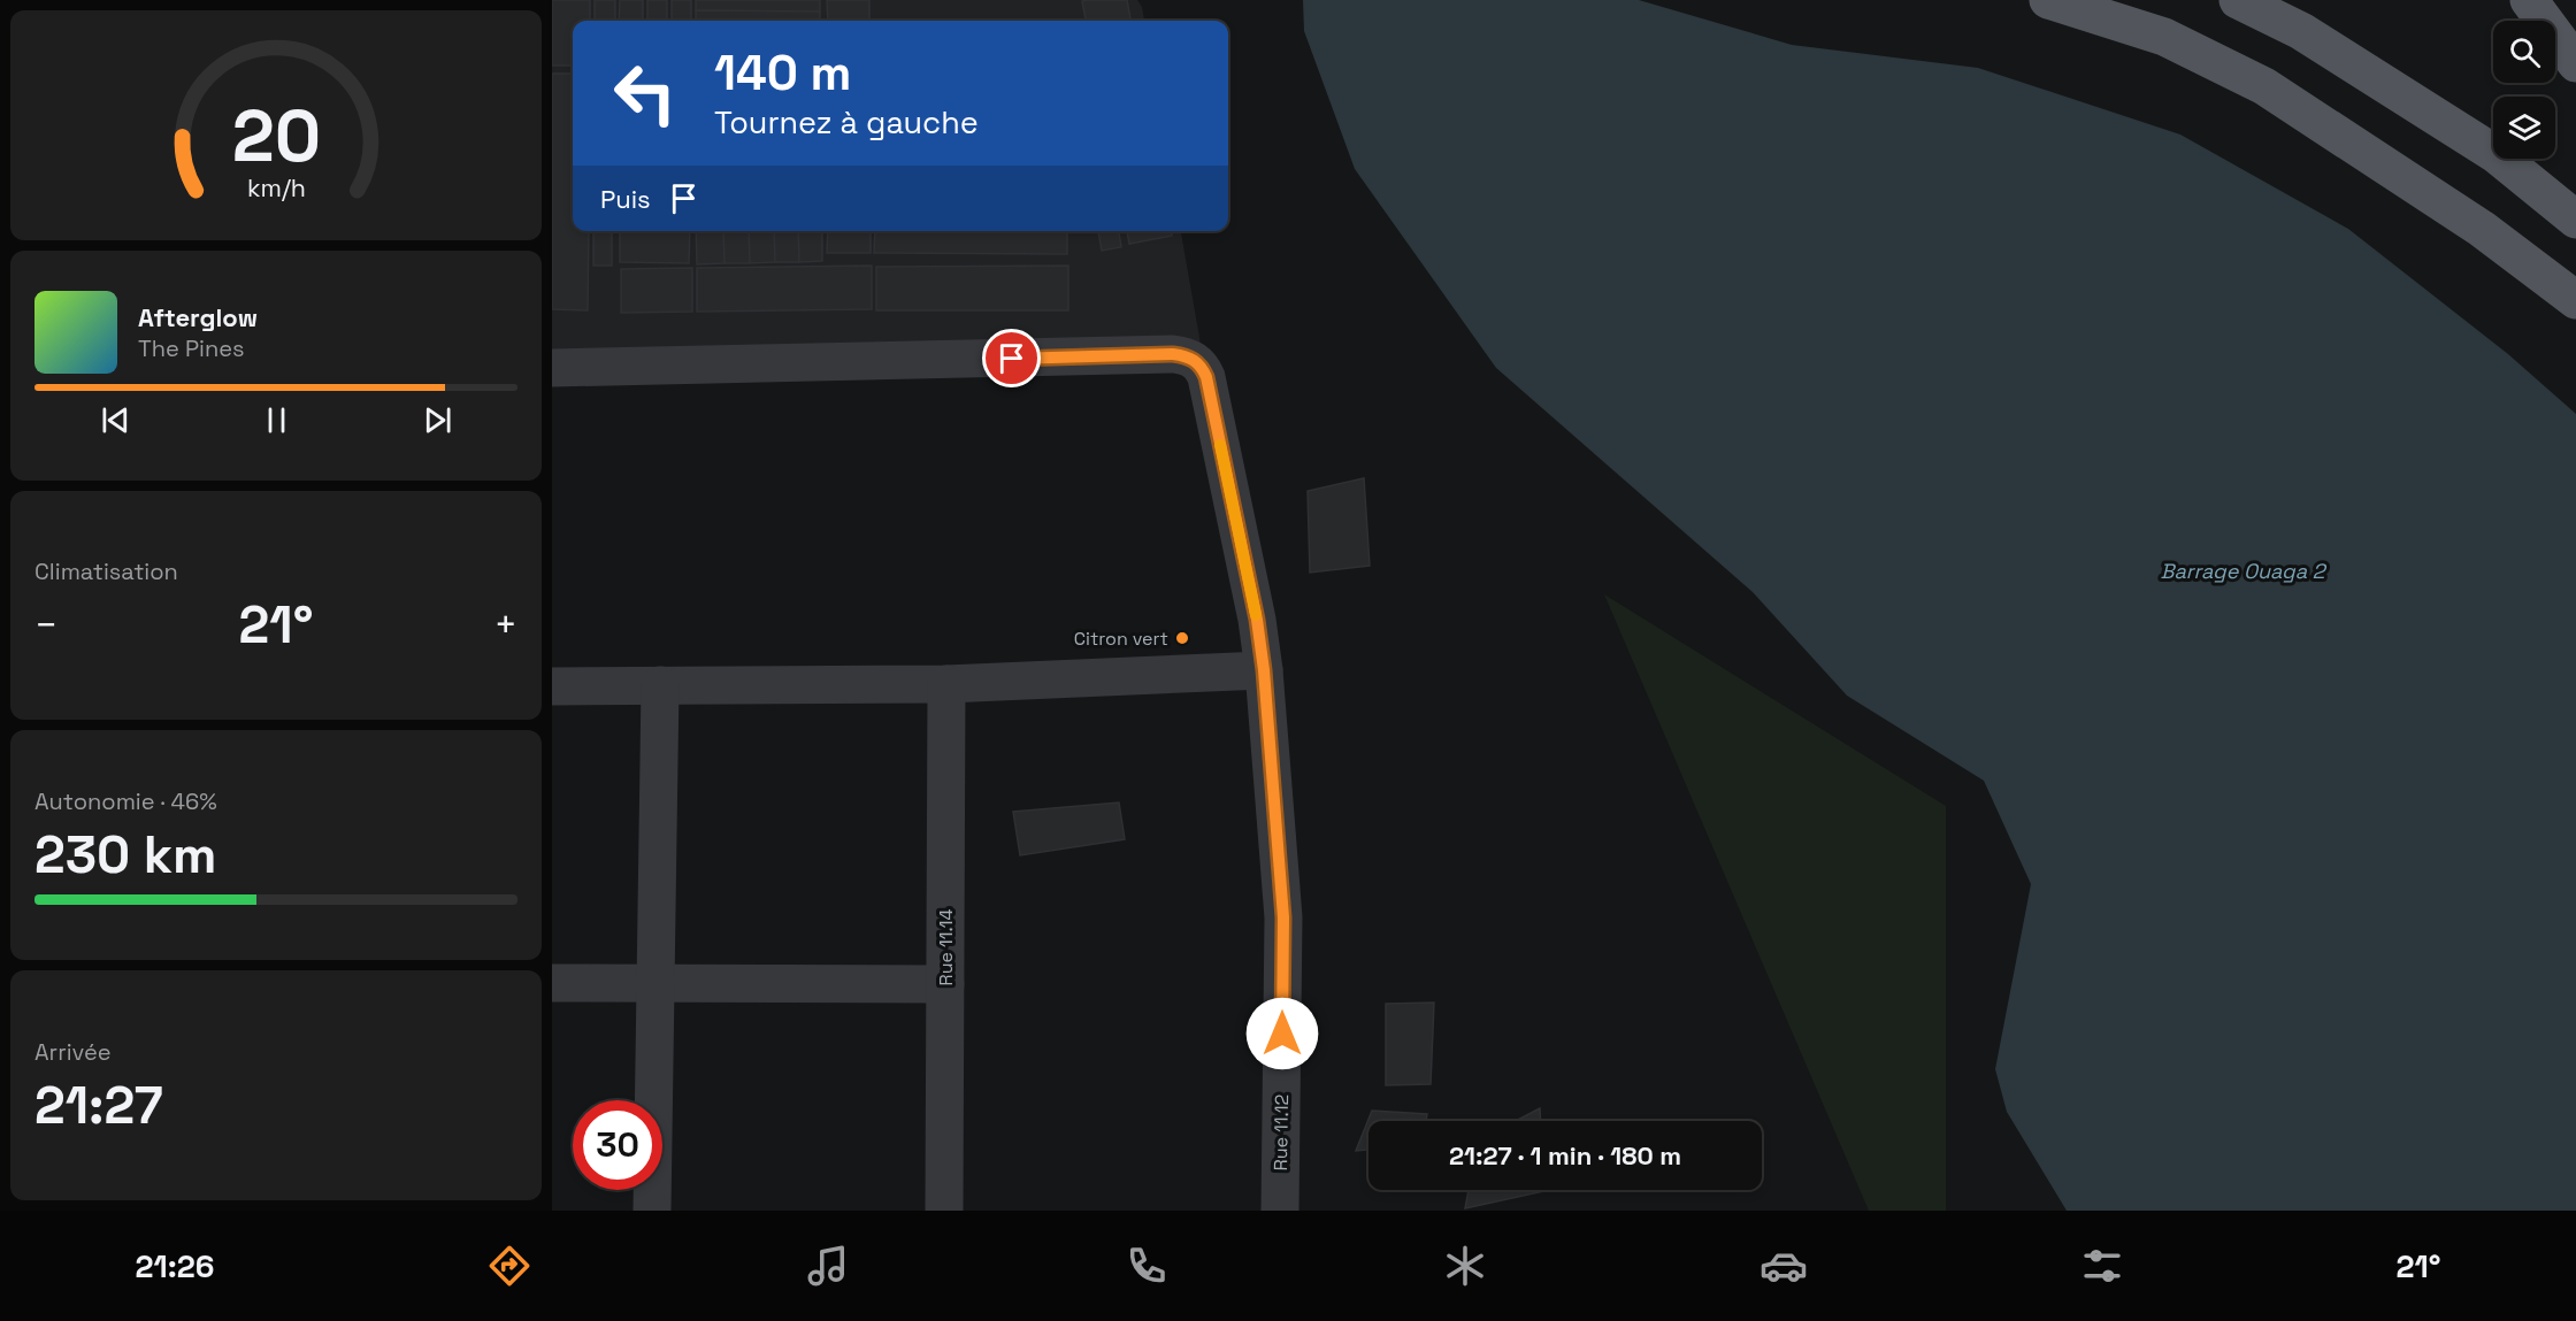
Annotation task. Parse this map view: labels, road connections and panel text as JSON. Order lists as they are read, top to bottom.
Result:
{
  "streets": {
    "street": ["Rue 11.14", "Rue 11.12"]
  },
  "water": ["Barrage Ouaga 2"],
  "places": ["Citron vert"],
  "page": {
    "turn": ["140 m", "Tournez à gauche"],
    "then": "Puis",
    "song": ["Afterglow", "The Pines"],
    "tile": [
      "Climatisation",
      ["Autonomie · 46%", "230 km"],
      ["Arrivée", "21:27"]
    ],
    "heat": ["−", "21°", "+"],
    "limit": "30",
    "trip": "21:27 · 1 min · 180 m",
    "tabs": ["21:26", "21°"],
    "gauge": ["20", "km/h"]
  }
}
